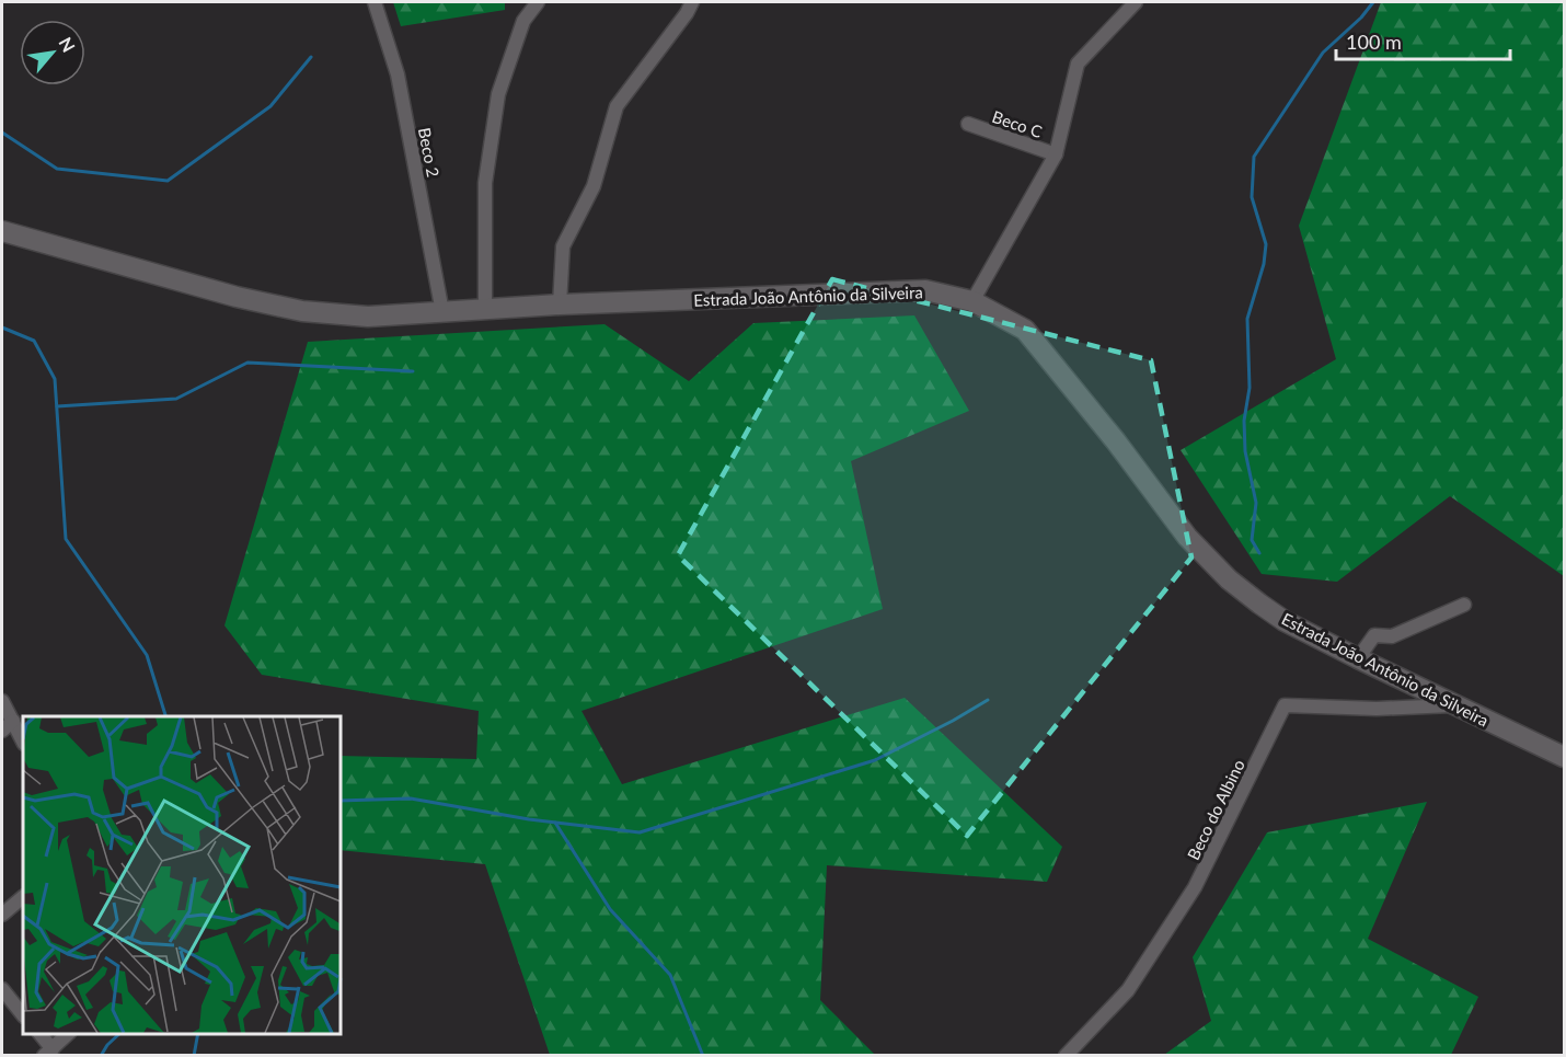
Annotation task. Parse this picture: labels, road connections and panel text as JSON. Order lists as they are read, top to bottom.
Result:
{
  "streets": {
    "main road": ["Estrada João Antônio da Silveira"],
    "street": ["Beco C", "Beco 2", "Beco do Albino"]
  },
  "crossings": [
    ["Beco 2", "Estrada João Antônio da Silveira"],
    ["Estrada João Antônio da Silveira", "Beco do Albino"]
  ],
  "scale_bar": "100 m",
  "north": "top right"
}
